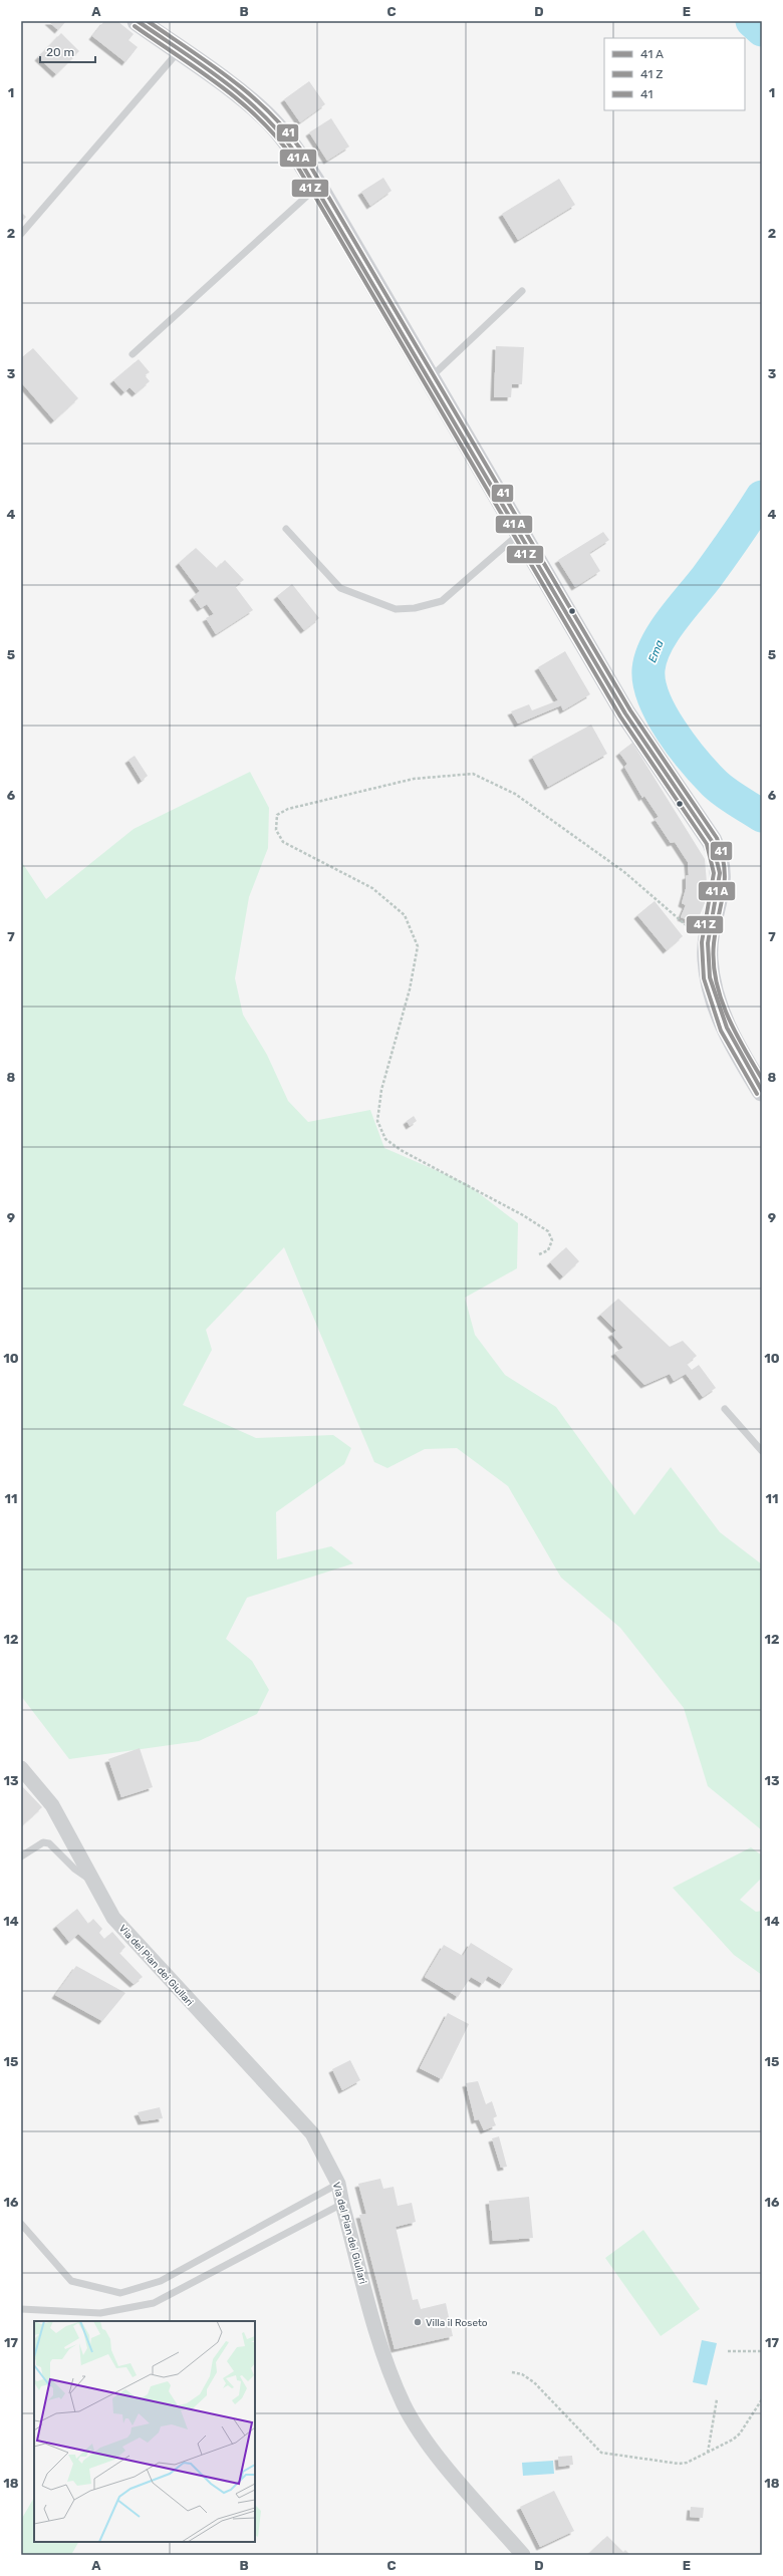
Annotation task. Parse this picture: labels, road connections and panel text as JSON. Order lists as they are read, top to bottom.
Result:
{
  "streets": {
    "street": ["Via del Pian dei Giullari"]
  },
  "water": ["Ema"],
  "places": ["Villa il Roseto"],
  "lines": ["transit line 41"],
  "legend": ["41 A", "41 Z", "41"],
  "scale_bar": "20 m",
  "grid": {
    "columns": [
      "A",
      "B",
      "C",
      "D",
      "E"
    ],
    "rows": [
      "1",
      "2",
      "3",
      "4",
      "5",
      "6",
      "7",
      "8",
      "9",
      "10",
      "11",
      "12",
      "13",
      "14",
      "15",
      "16",
      "17",
      "18"
    ]
  }
}
